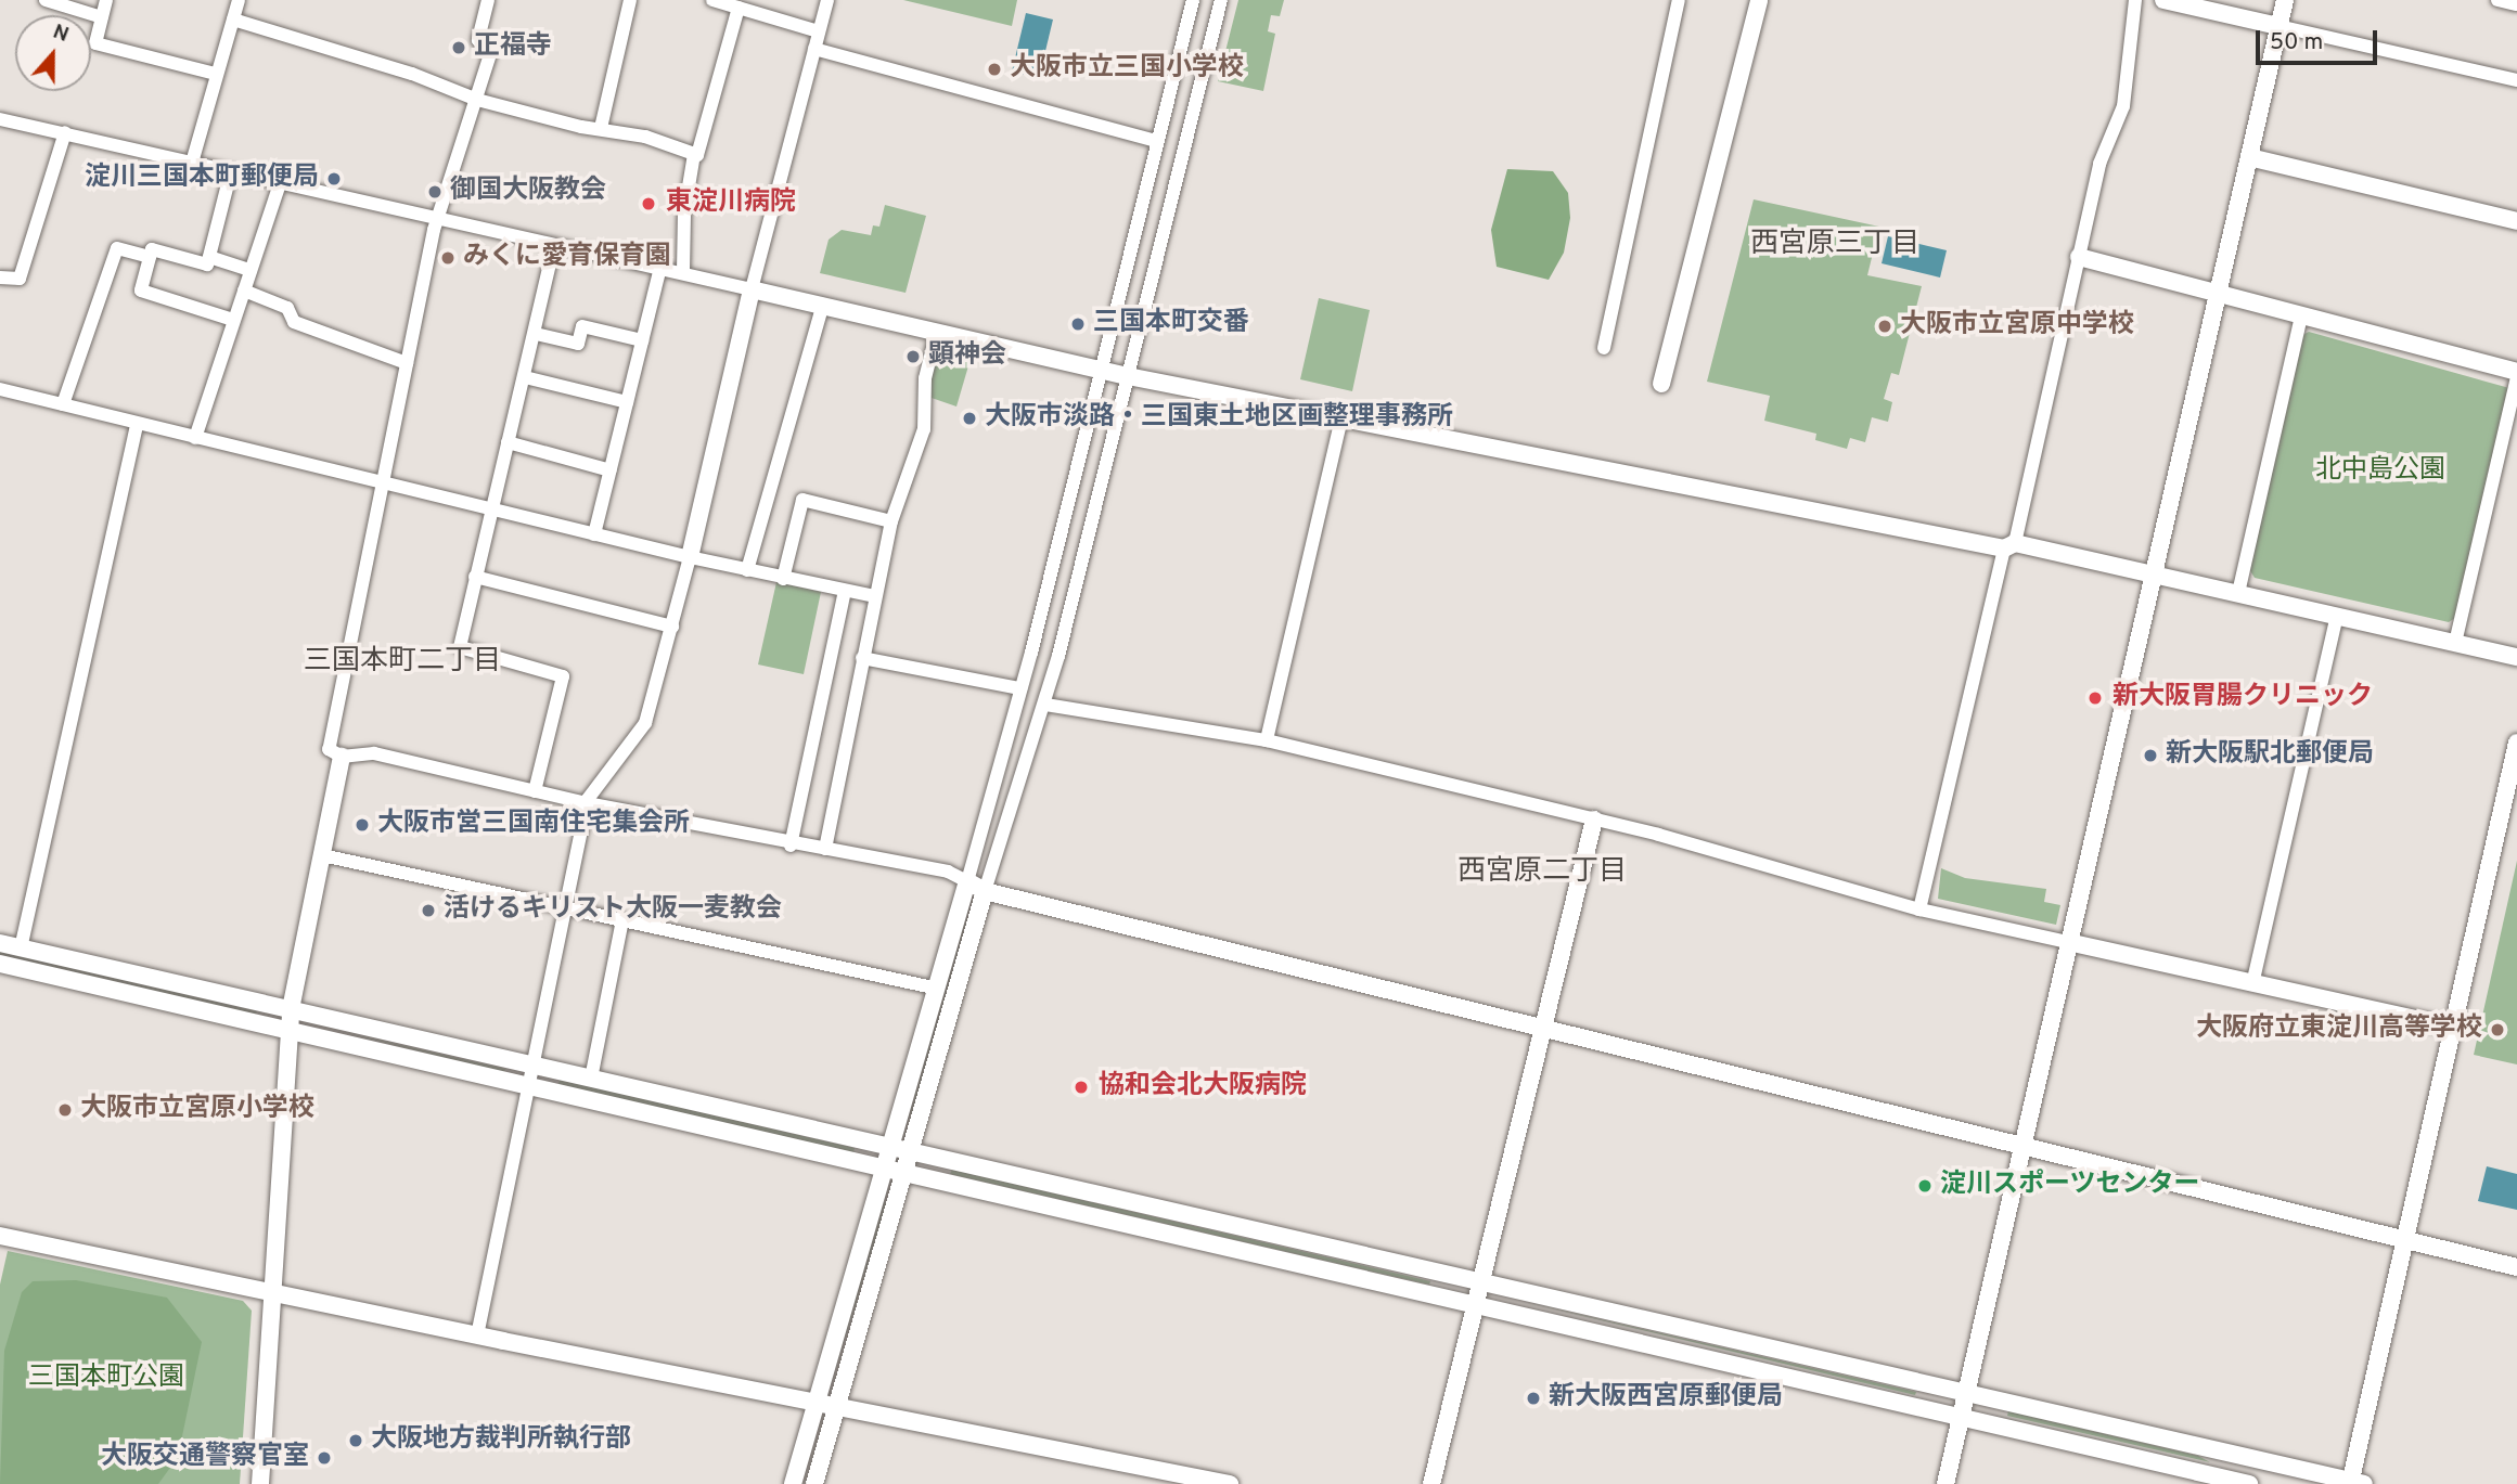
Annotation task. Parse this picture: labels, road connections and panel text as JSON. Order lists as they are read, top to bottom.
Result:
{
  "districts": ["西宮原三丁目", "三国本町二丁目", "西宮原二丁目"],
  "parks": ["北中島公園", "三国本町公園"],
  "places": [
    "正福寺",
    "大阪市立三国小学校",
    "淀川三国本町郵便局",
    "御国大阪教会",
    "東淀川病院",
    "みくに愛育保育園",
    "三国本町交番",
    "大阪市立宮原中学校",
    "顕神会",
    "大阪市淡路・三国東土地区画整理事務所",
    "新大阪胃腸クリニック",
    "新大阪駅北郵便局",
    "大阪市営三国南住宅集会所",
    "活けるキリスト大阪一麦教会",
    "大阪府立東淀川高等学校",
    "協和会北大阪病院",
    "大阪市立宮原小学校",
    "淀川スポーツセンター",
    "新大阪西宮原郵便局",
    "大阪地方裁判所執行部",
    "大阪交通警察官室"
  ],
  "scale_bar": "50 m",
  "north": "top"
}
